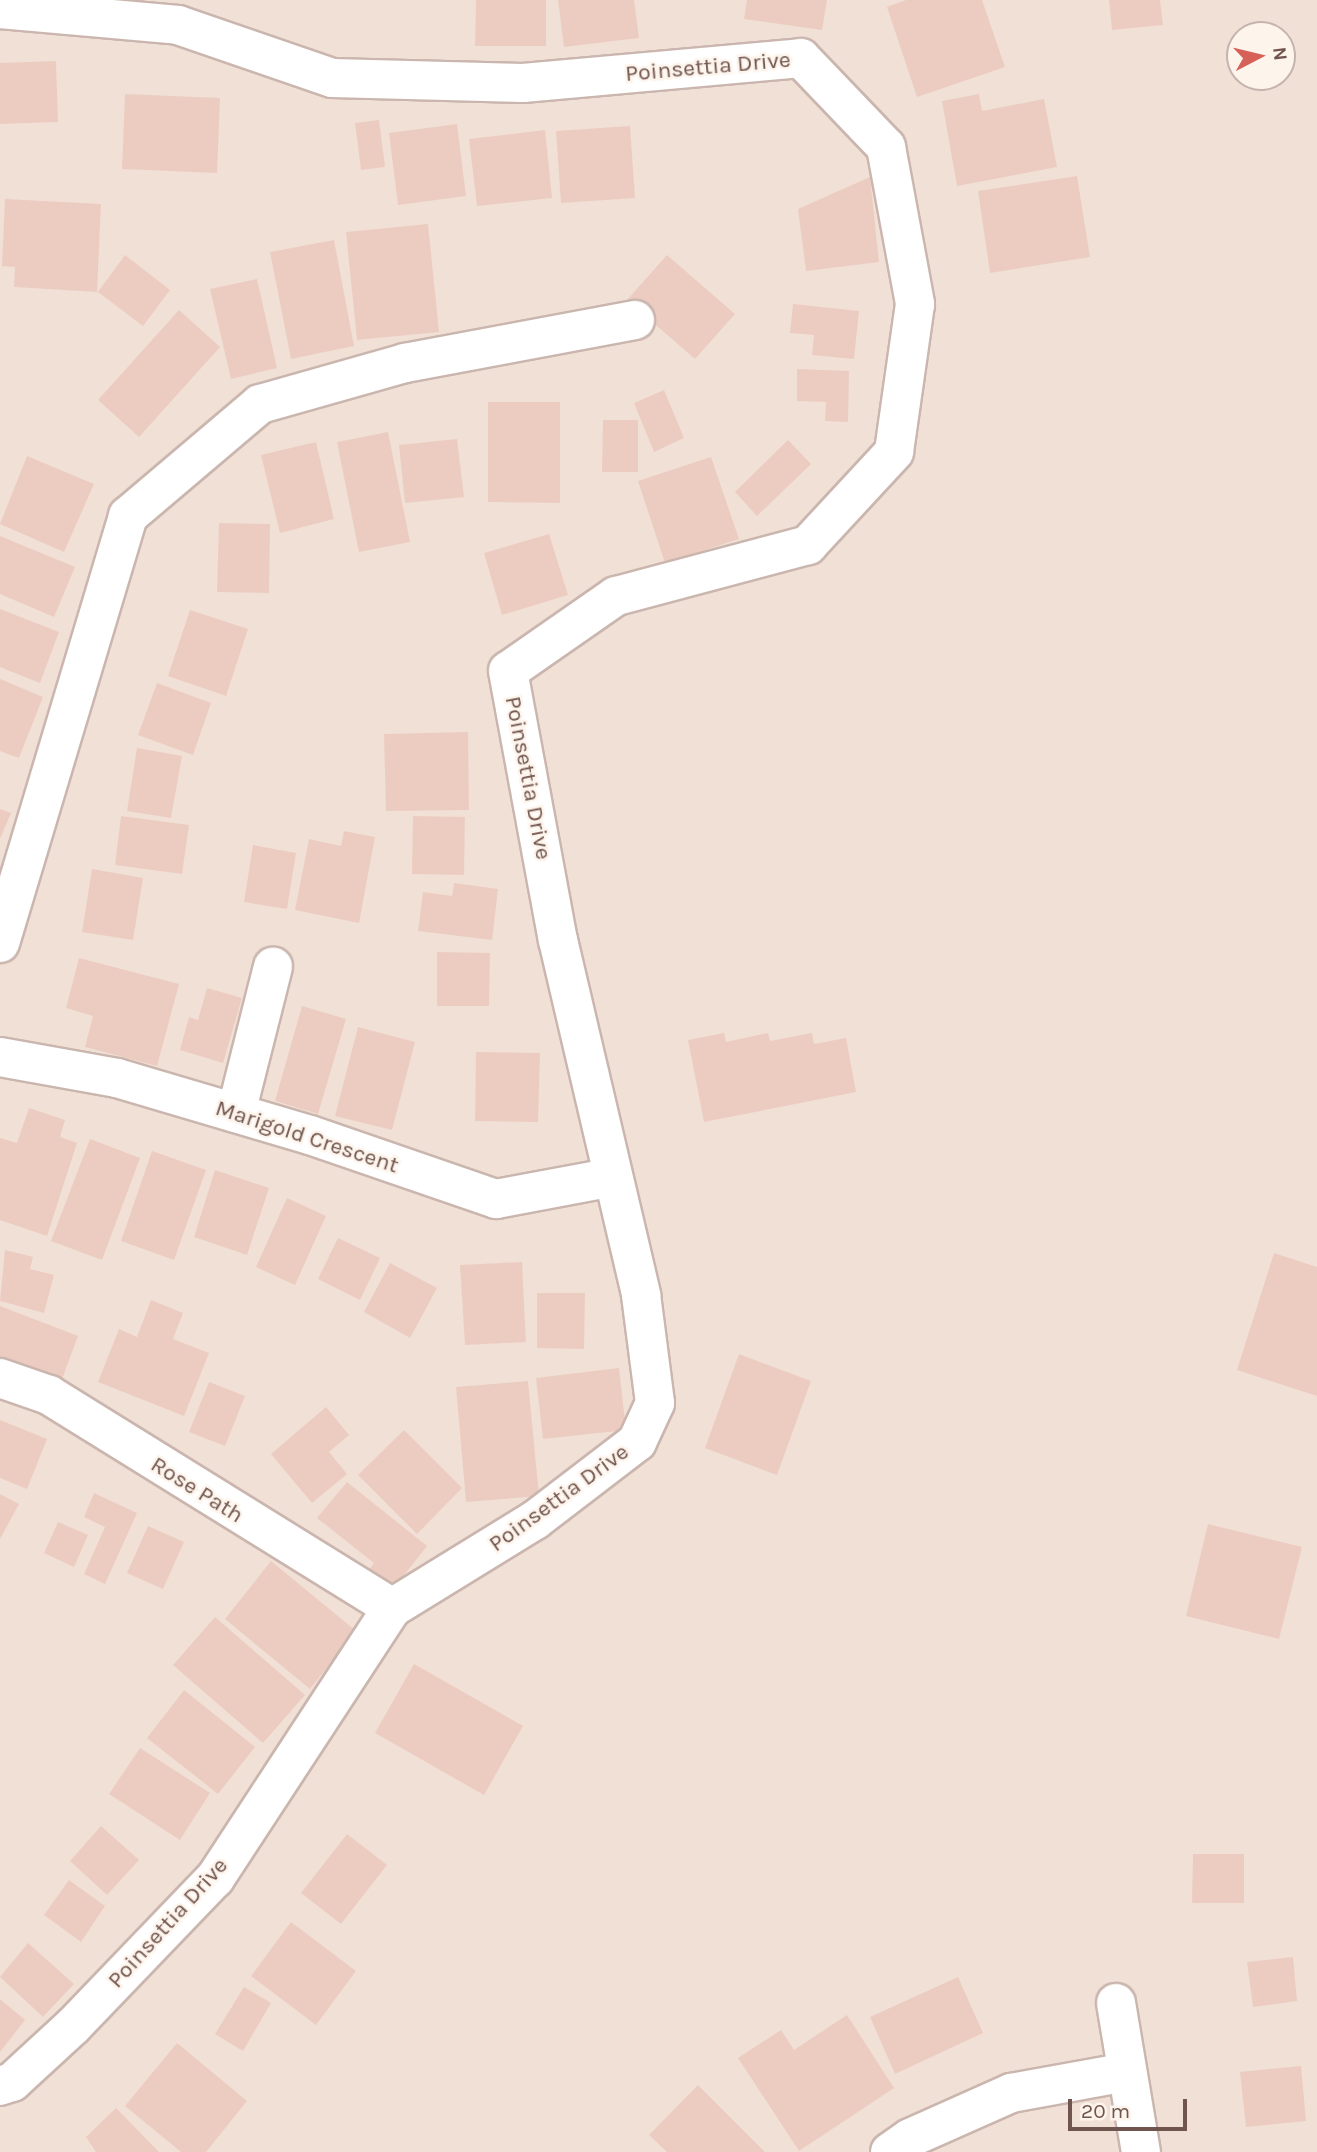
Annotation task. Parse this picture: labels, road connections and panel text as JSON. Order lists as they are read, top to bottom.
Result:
{
  "streets": {
    "street": ["Poinsettia Drive", "Marigold Crescent", "Rose Path"]
  },
  "crossings": [
    ["Poinsettia Drive", "Marigold Crescent"],
    ["Poinsettia Drive", "Rose Path"]
  ],
  "scale_bar": "20 m",
  "north": "right"
}
